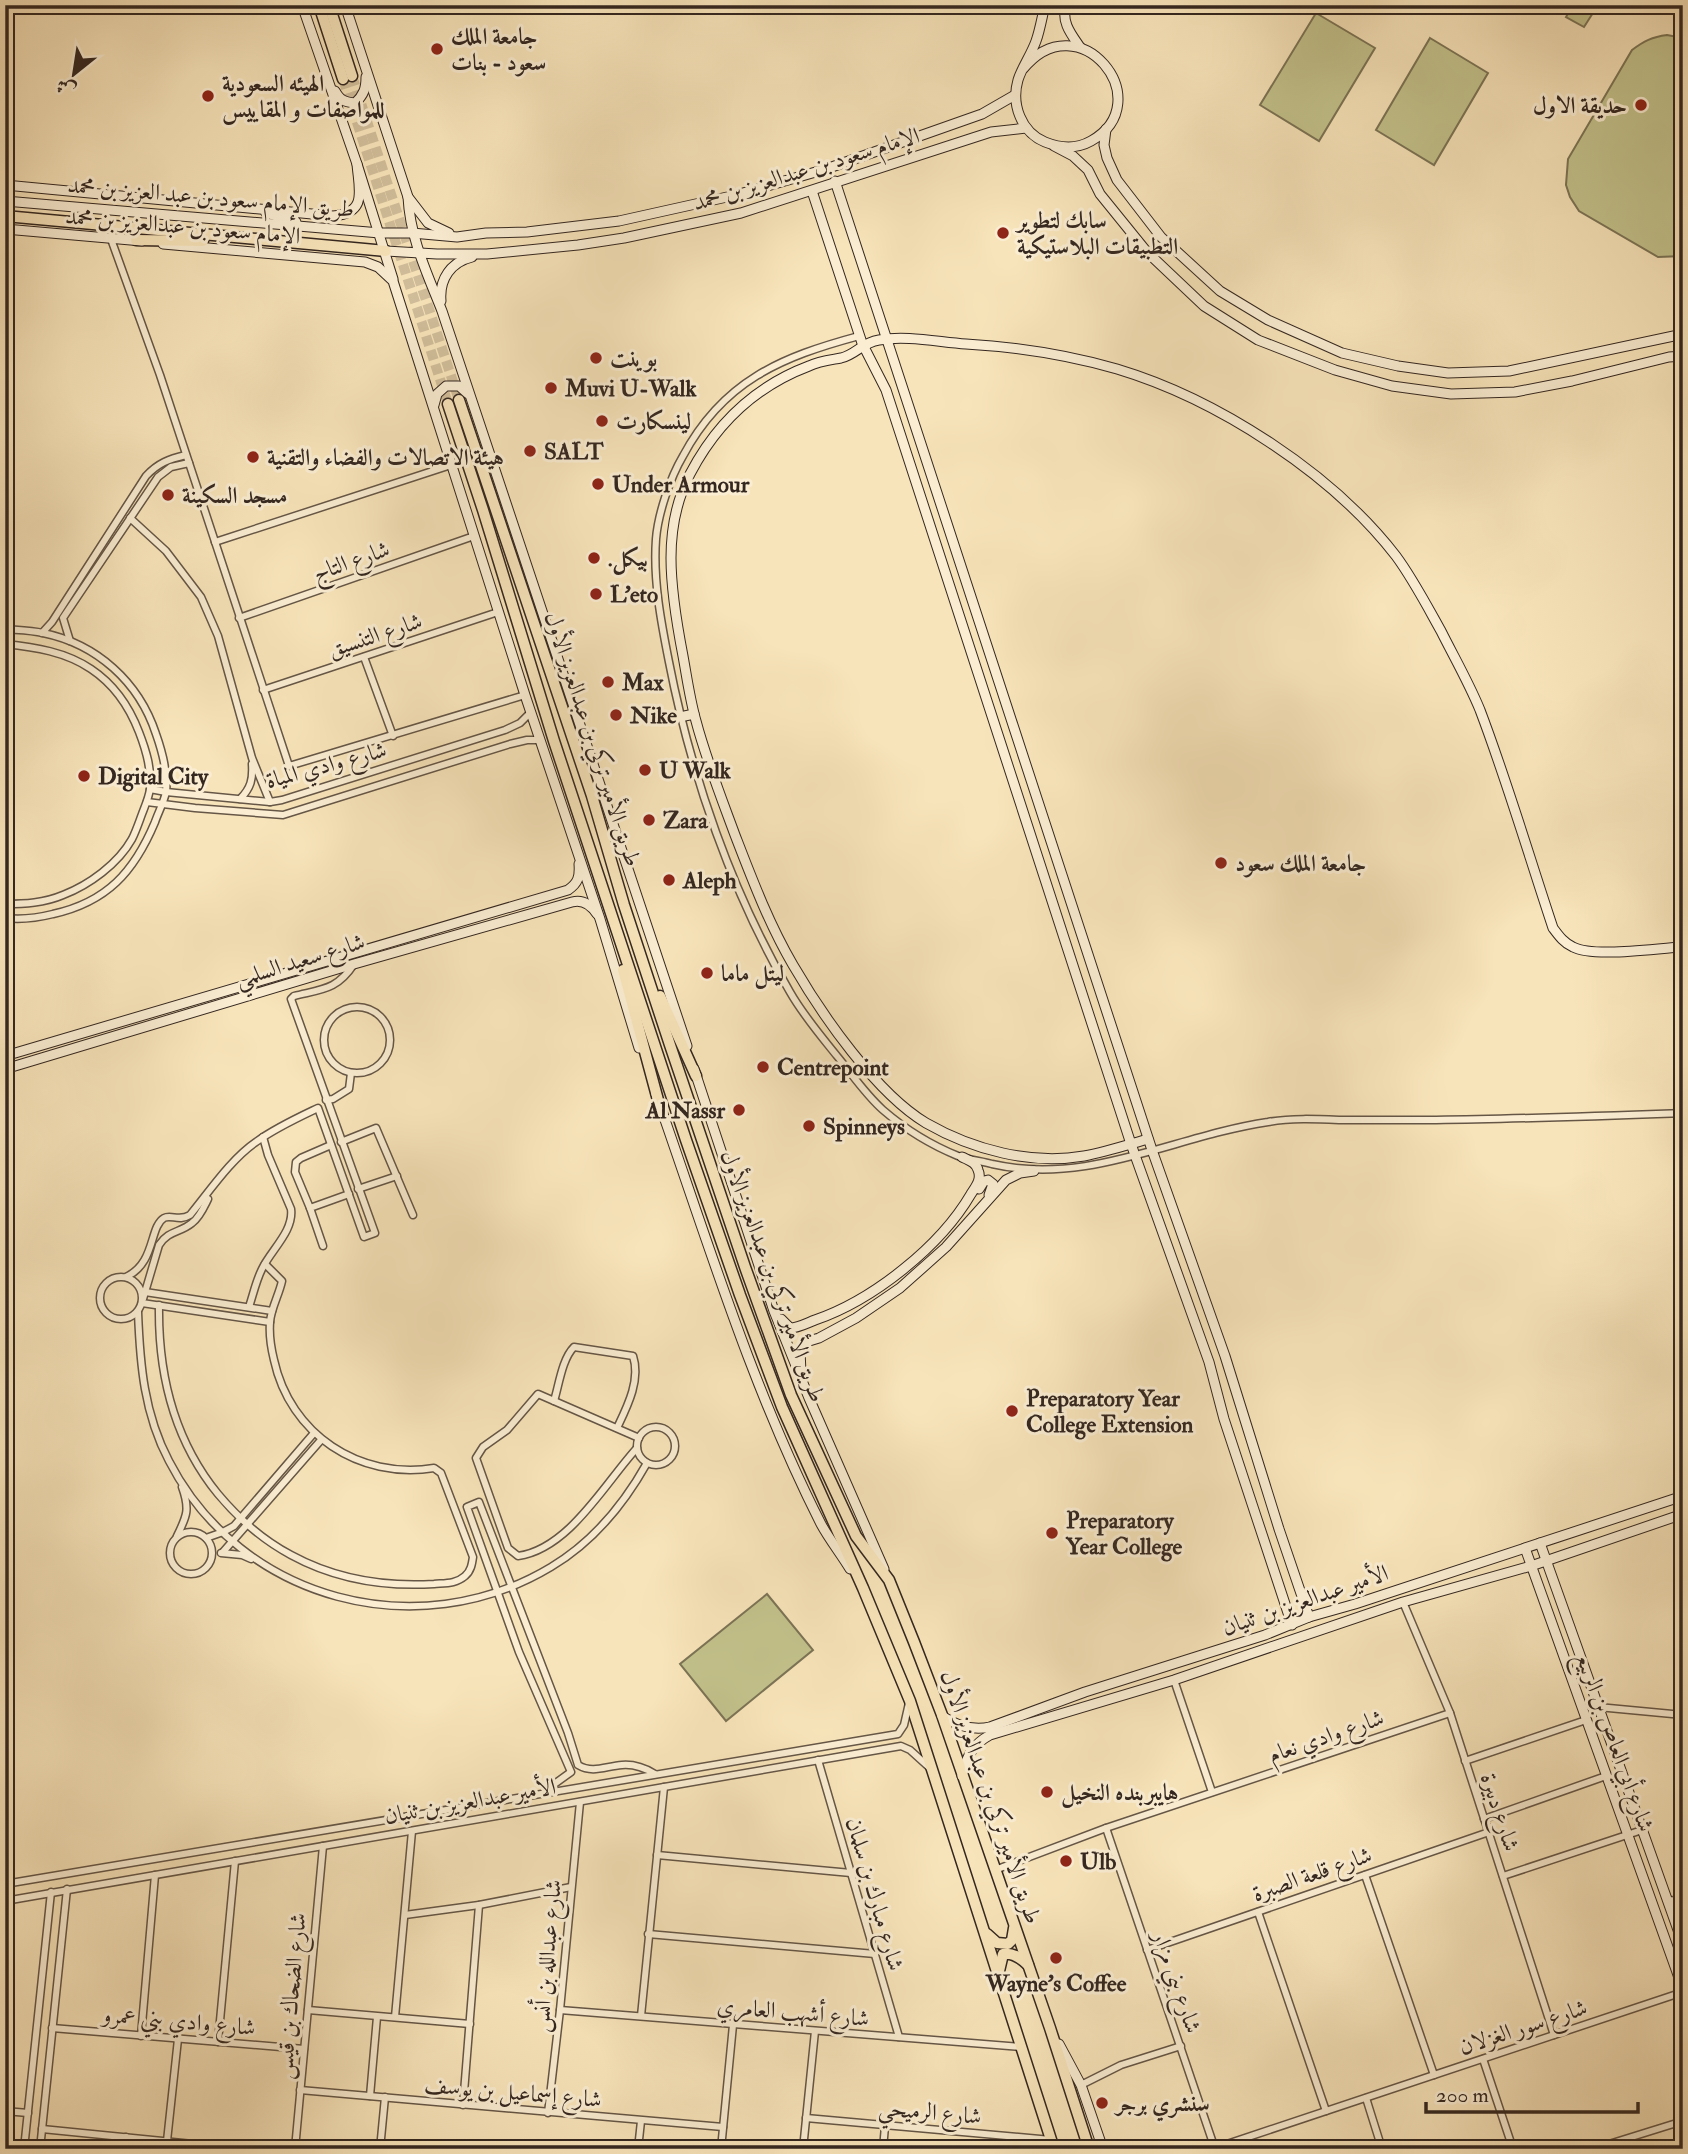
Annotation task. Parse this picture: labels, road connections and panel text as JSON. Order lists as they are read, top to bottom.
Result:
{
  "streets": {
    "main road": ["طريق الإمام سعود بن عبد العزيز بن محمد", "طريق الأمير تركي بن عبدالعزيز الأول"],
    "street": [
      "الإمام سعود بن عبدالعزيز بن محمد",
      "شارع التاج",
      "شارع التنسيق",
      "شارع وادي المياة",
      "شارع سعيد السلمي",
      "الأمير عبدالعزيز بن ثنيان",
      "شارع وادي نعام",
      "شارع أبي العاص بن الربيع",
      "شارع دبيرة",
      "شارع قلعة الصبرة",
      "شارع مبارك بن سلمان",
      "شارع عبدالله بن أنس",
      "شارع بني مزار",
      "شارع الضحاك بن قيس",
      "شارع أشهب العامري",
      "شارع وادي بني عمرو",
      "شارع سور الغزلان",
      "شارع إسماعيل بن يوسف",
      "شارع الرميحي"
    ]
  },
  "crossings": [
    ["الإمام سعود بن عبدالعزيز بن محمد", "طريق الإمام سعود بن عبد العزيز بن محمد"],
    ["طريق الأمير تركي بن عبدالعزيز الأول", "الأمير عبدالعزيز بن ثنيان"],
    ["طريق الأمير تركي بن عبدالعزيز الأول", "شارع وادي نعام"],
    ["طريق الأمير تركي بن عبدالعزيز الأول", "شارع أشهب العامري"],
    ["طريق الأمير تركي بن عبدالعزيز الأول", "شارع الرميحي"],
    ["الأمير عبدالعزيز بن ثنيان", "شارع أبي العاص بن الربيع"],
    ["الأمير عبدالعزيز بن ثنيان", "شارع دبيرة"],
    ["الأمير عبدالعزيز بن ثنيان", "شارع مبارك بن سلمان"],
    ["الأمير عبدالعزيز بن ثنيان", "شارع عبدالله بن أنس"],
    ["الأمير عبدالعزيز بن ثنيان", "شارع الضحاك بن قيس"],
    ["شارع وادي نعام", "شارع دبيرة"],
    ["شارع وادي نعام", "شارع بني مزار"],
    ["شارع أبي العاص بن الربيع", "شارع سور الغزلان"],
    ["شارع دبيرة", "شارع قلعة الصبرة"],
    ["شارع دبيرة", "شارع سور الغزلان"],
    ["شارع قلعة الصبرة", "شارع بني مزار"],
    ["شارع مبارك بن سلمان", "شارع أشهب العامري"],
    ["شارع عبدالله بن أنس", "شارع أشهب العامري"],
    ["شارع عبدالله بن أنس", "شارع إسماعيل بن يوسف"],
    ["شارع بني مزار", "شارع سور الغزلان"],
    ["شارع الضحاك بن قيس", "شارع وادي بني عمرو"],
    ["شارع الضحاك بن قيس", "شارع إسماعيل بن يوسف"]
  ],
  "places": [
    "جامعة الملك سعود - بنات",
    "الهيئه السعودية للمواصفات و المقاييس",
    "حديقة الاول",
    "سابك لتطوير التطبيقات البلاستيكية",
    "بوينت",
    "Muvi U-Walk",
    "لينسكارت",
    "SALT",
    "هيئة الاتصالات والفضاء والتقنية",
    "Under Armour",
    "مسجد السكينة",
    ".بيكل",
    "L'eto",
    "Max",
    "Nike",
    "U Walk",
    "Digital City",
    "Zara",
    "جامعة الملك سعود",
    "Aleph",
    "ليتل ماما",
    "Centrepoint",
    "Al Nassr",
    "Spinneys",
    "Preparatory Year College Extension",
    "Preparatory Year College",
    "هايبربنده النخيل",
    "Ulb",
    "Wayne's Coffee",
    "سنشري برجر"
  ],
  "scale_bar": "200 m",
  "north": "bottom left"
}
